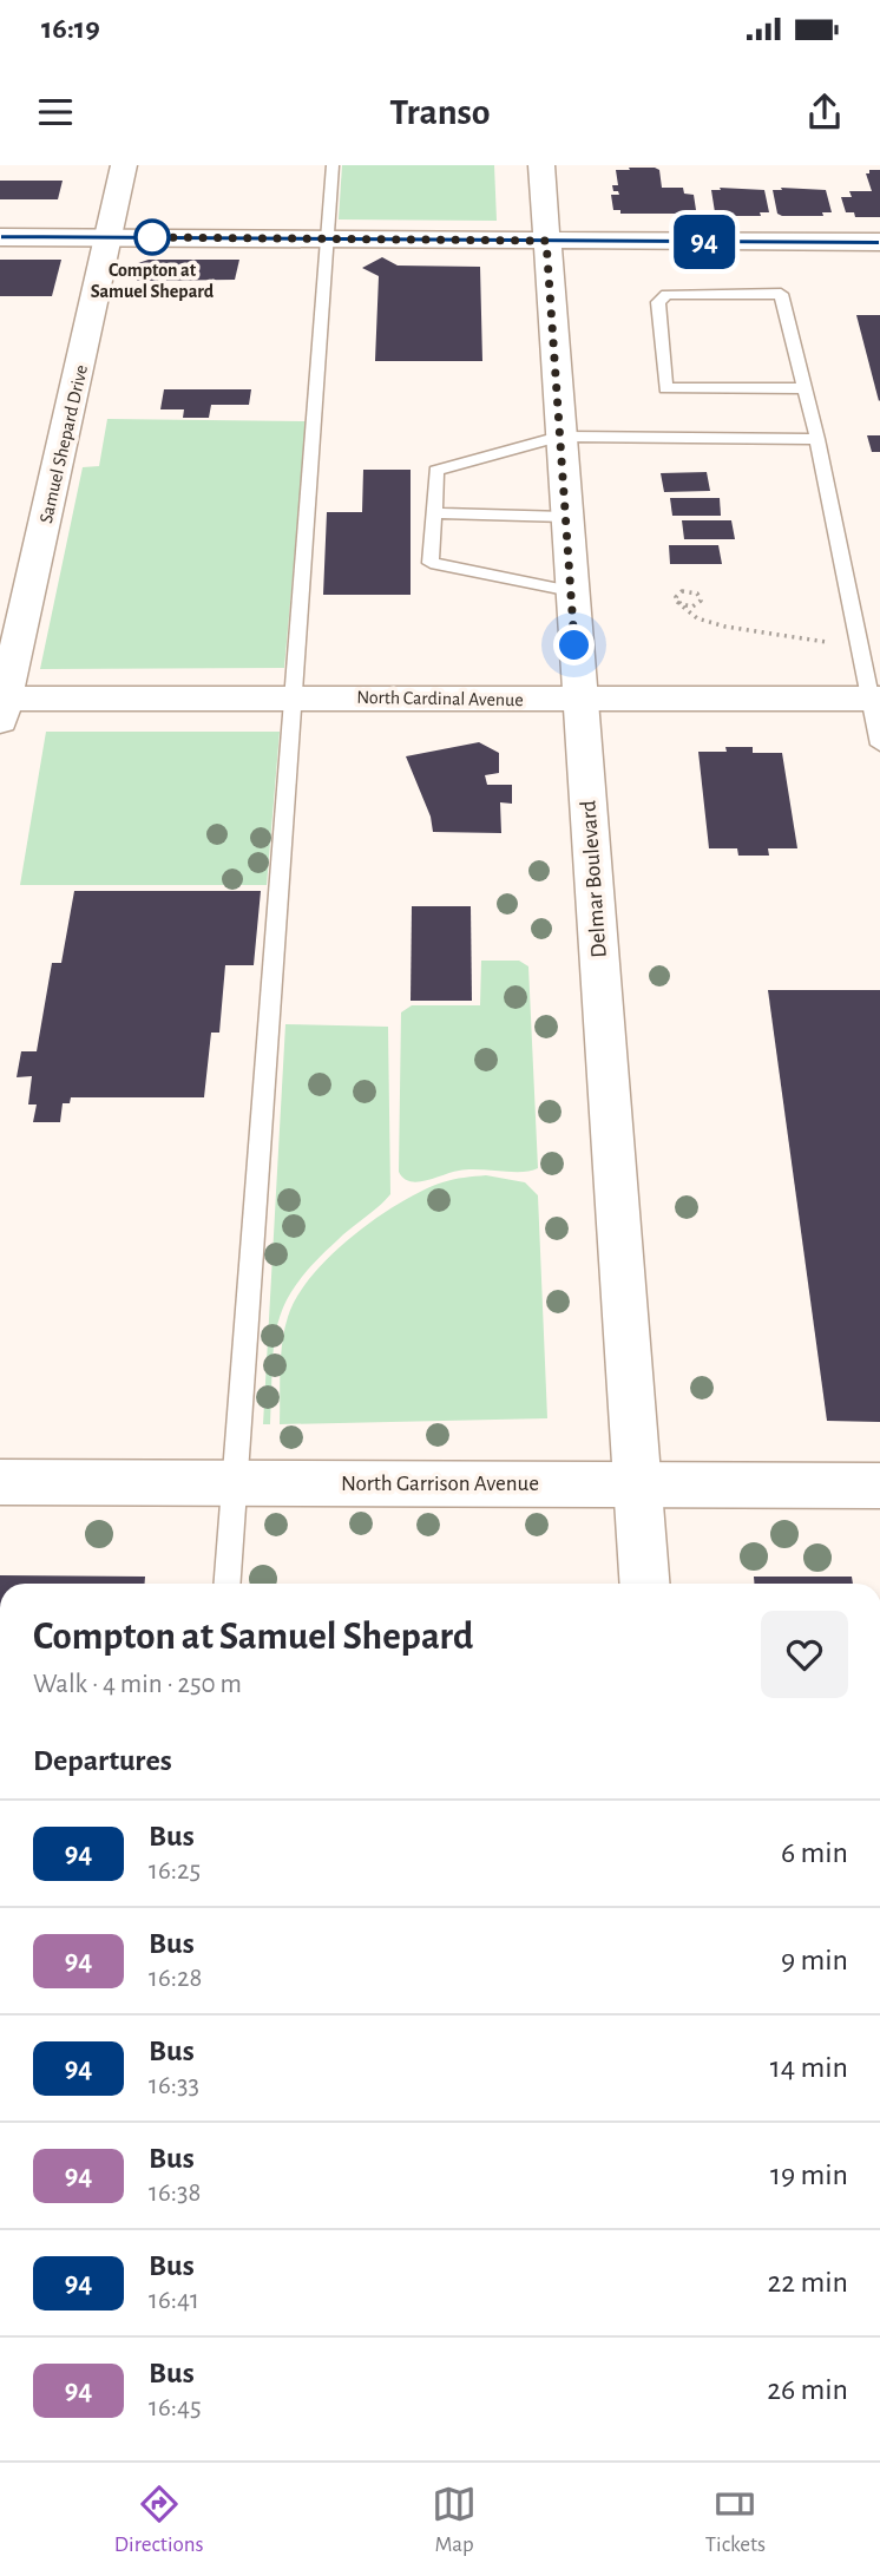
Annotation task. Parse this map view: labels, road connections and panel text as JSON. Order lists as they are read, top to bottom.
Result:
{
  "streets": {
    "street": [
      "Samuel Shepard Drive",
      "North Cardinal Avenue",
      "Delmar Boulevard",
      "North Garrison Avenue"
    ]
  },
  "crossings": [
    ["Samuel Shepard Drive", "North Cardinal Avenue"],
    ["North Cardinal Avenue", "Delmar Boulevard"],
    ["Delmar Boulevard", "North Garrison Avenue"]
  ],
  "places": ["Compton at Samuel Shepard"],
  "lines": ["bus line 94"],
  "page": {
    "status": "16:19",
    "header": "Transo",
    "on_map": "94",
    "heading": [
      ["Compton at Samuel Shepard", "Walk · 4 min · 250 m"],
      "Departures"
    ],
    "list": [
      {
        "mark": "94",
        "name": "Bus",
        "note": "16:25",
        "value": "6 min"
      },
      {
        "mark": "94",
        "name": "Bus",
        "note": "16:28",
        "value": "9 min"
      },
      {
        "mark": "94",
        "name": "Bus",
        "note": "16:33",
        "value": "14 min"
      },
      {
        "mark": "94",
        "name": "Bus",
        "note": "16:38",
        "value": "19 min"
      },
      {
        "mark": "94",
        "name": "Bus",
        "note": "16:41",
        "value": "22 min"
      },
      {
        "mark": "94",
        "name": "Bus",
        "note": "16:45",
        "value": "26 min"
      }
    ],
    "tabs": ["Directions", "Map", "Tickets"]
  }
}
